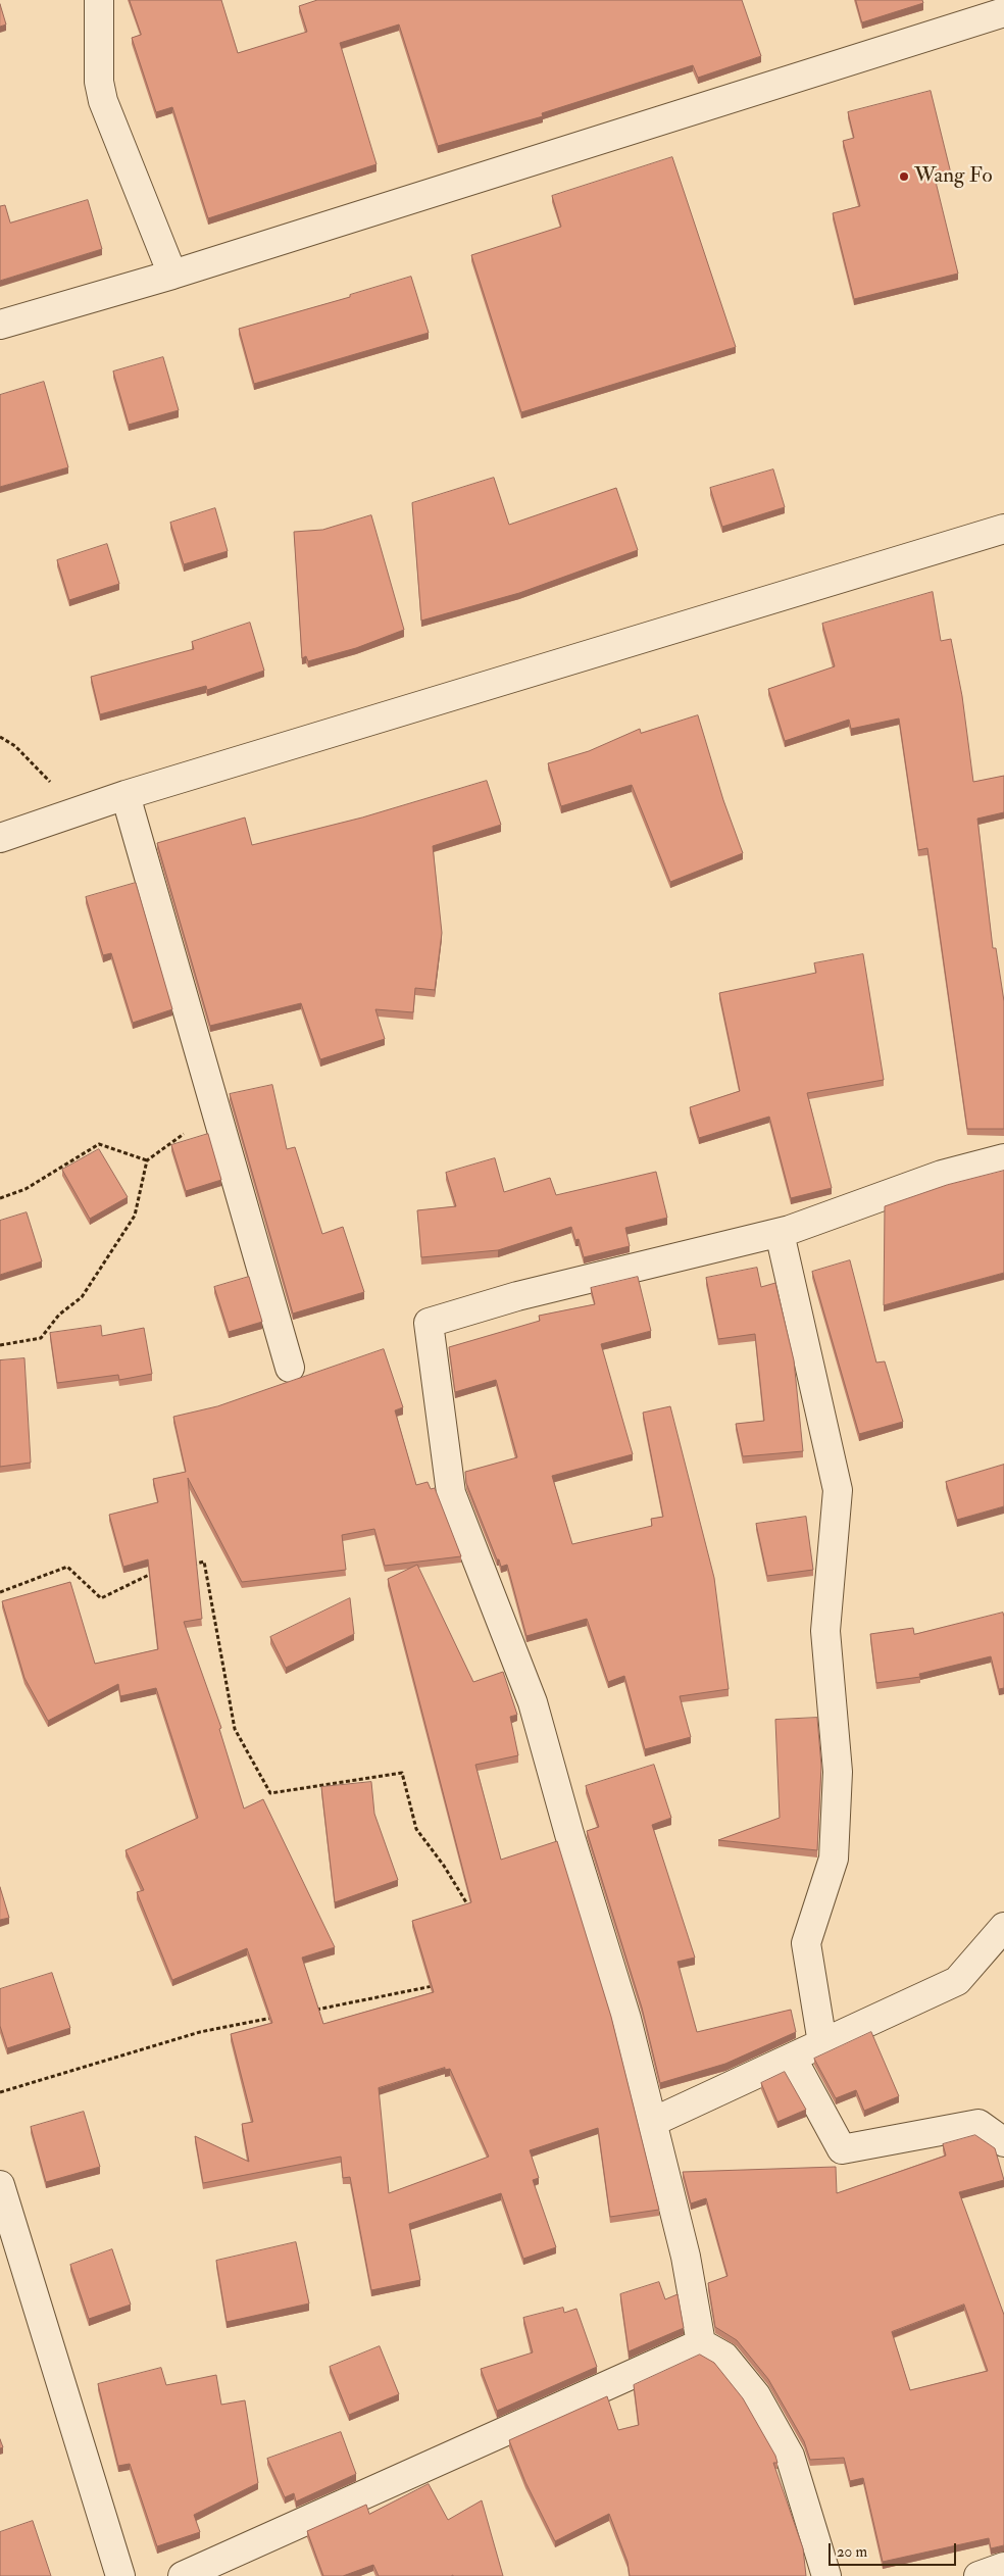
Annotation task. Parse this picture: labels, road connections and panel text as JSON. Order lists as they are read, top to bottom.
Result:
{
  "places": ["Wang Fo"],
  "scale_bar": "20 m"
}
